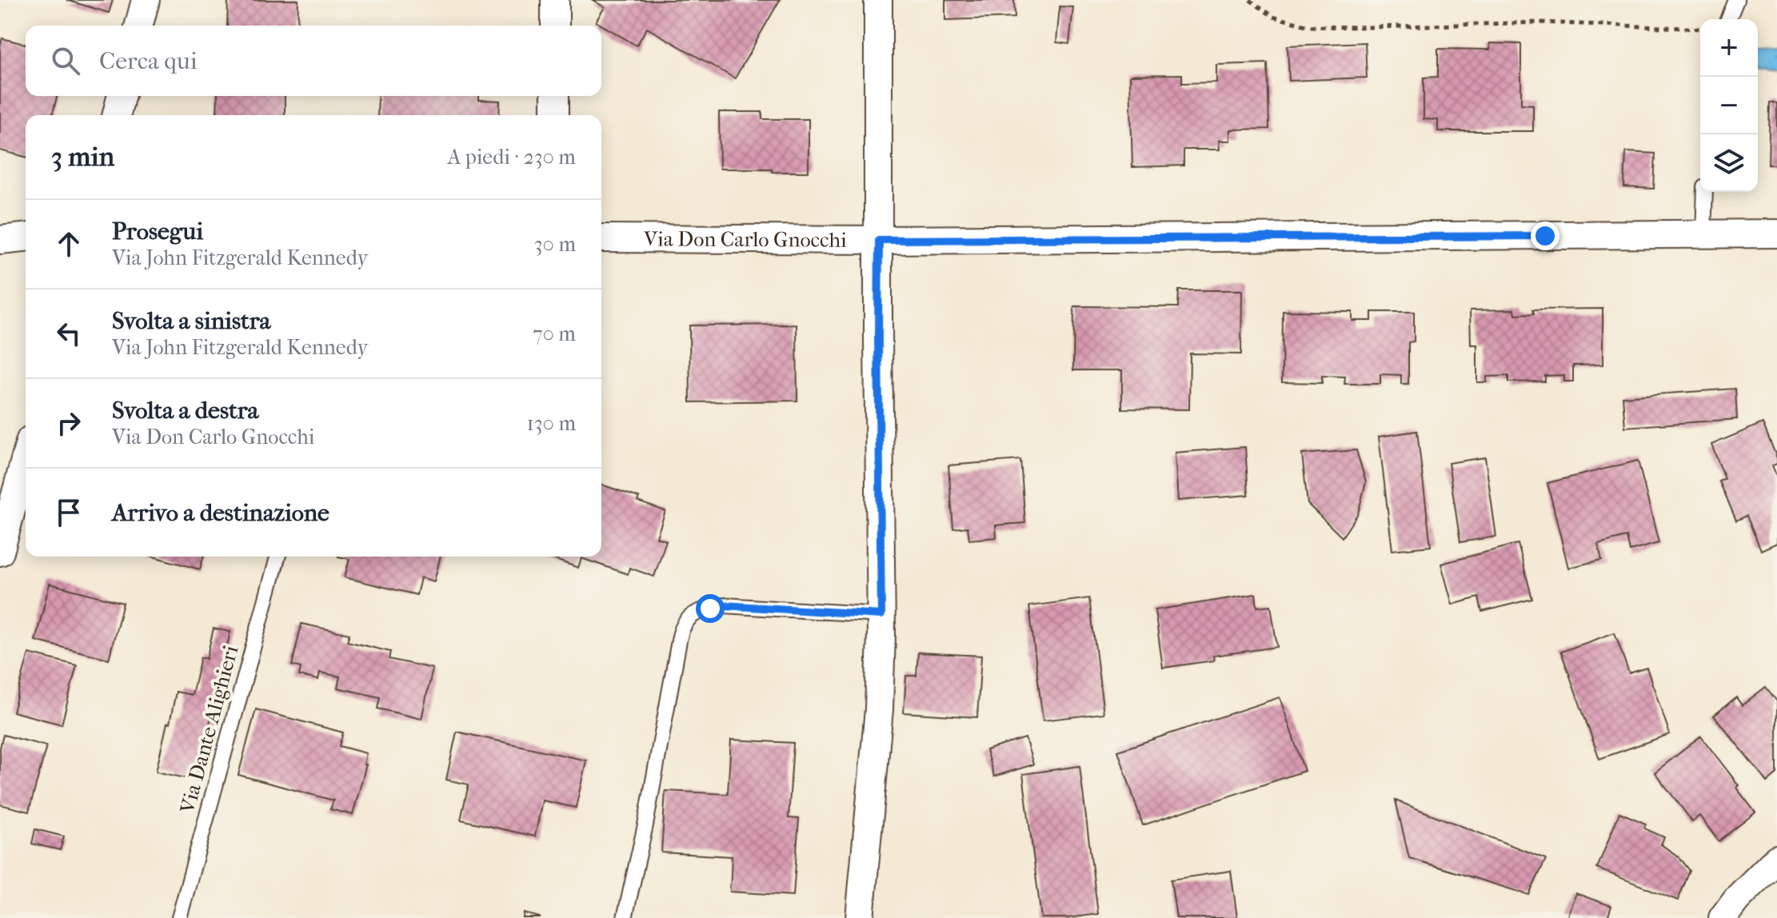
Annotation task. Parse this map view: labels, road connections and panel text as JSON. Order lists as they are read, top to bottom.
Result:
{
  "streets": {
    "street": ["Via Don Carlo Gnocchi"],
    "lane": ["Via Dante Alighieri"]
  },
  "page": {
    "map_buttons": ["+", "−"],
    "search": "Cerca qui",
    "heading": ["3 min", "A piedi · 230 m"],
    "list": [
      ["Prosegui", "Via John Fitzgerald Kennedy", "30 m"],
      ["Svolta a sinistra", "Via John Fitzgerald Kennedy", "70 m"],
      ["Svolta a destra", "Via Don Carlo Gnocchi", "130 m"],
      "Arrivo a destinazione"
    ]
  }
}
